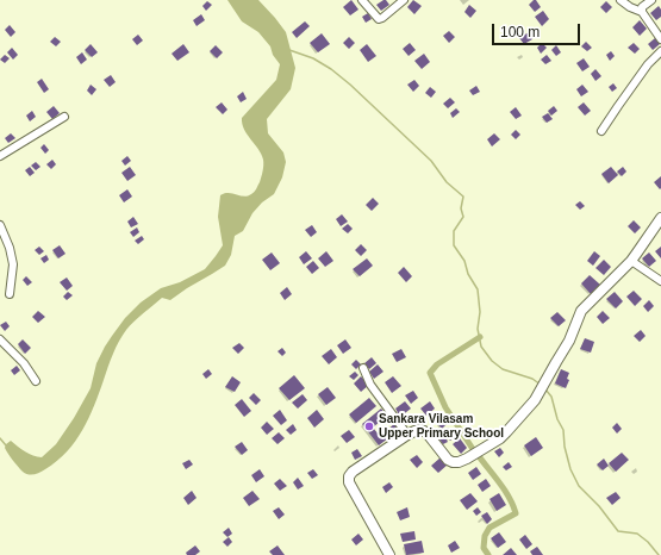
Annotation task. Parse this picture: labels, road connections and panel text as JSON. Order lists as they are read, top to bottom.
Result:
{
  "places": ["Sankara Vilasam Upper Primary School"],
  "scale_bar": "100 m"
}
